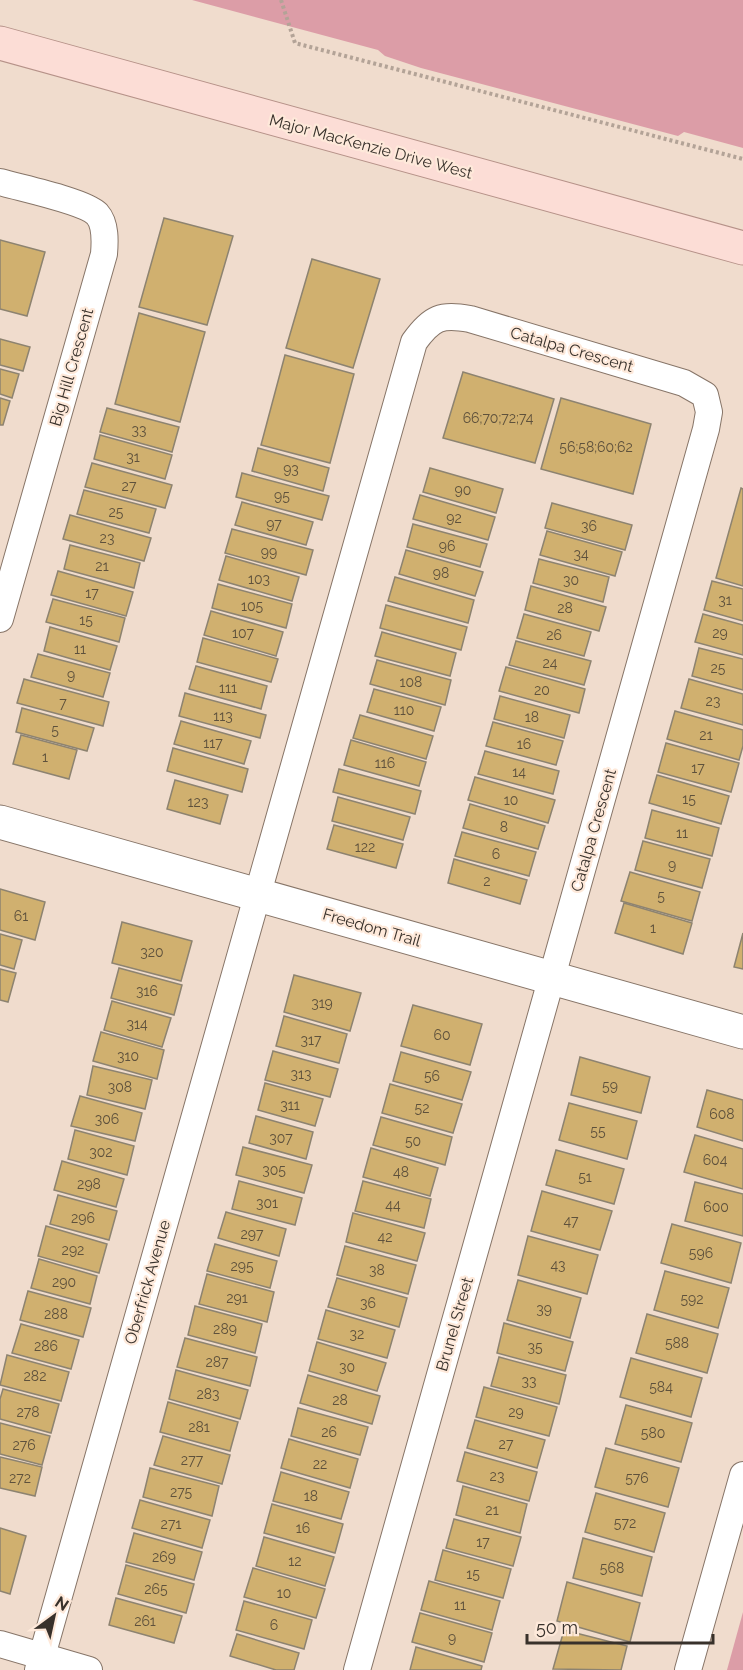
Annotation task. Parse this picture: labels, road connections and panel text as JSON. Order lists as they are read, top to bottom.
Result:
{
  "streets": {
    "main road": ["Major MacKenzie Drive West"],
    "street": [
      "Catalpa Crescent",
      "Big Hill Crescent",
      "Freedom Trail",
      "Oberfrick Avenue",
      "Brunel Street"
    ]
  },
  "crossings": [
    ["Catalpa Crescent", "Freedom Trail"],
    ["Catalpa Crescent", "Oberfrick Avenue"],
    ["Catalpa Crescent", "Brunel Street"],
    ["Freedom Trail", "Oberfrick Avenue"],
    ["Freedom Trail", "Brunel Street"]
  ],
  "house_numbers": [
    "66;70;72;74",
    "33",
    "56;58;60;62",
    "31",
    "93",
    "27",
    "90",
    "95",
    "25",
    "92",
    "97",
    "36",
    "23",
    "96",
    "99",
    "34",
    "21",
    "98",
    "103",
    "30",
    "17",
    "31",
    "105",
    "28",
    "15",
    "107",
    "29",
    "26",
    "11",
    "24",
    "25",
    "9",
    "108",
    "111",
    "20",
    "23",
    "7",
    "110",
    "113",
    "18",
    "5",
    "21",
    "117",
    "16",
    "1",
    "116",
    "17",
    "14",
    "15",
    "10",
    "123",
    "8",
    "11",
    "122",
    "6",
    "9",
    "2",
    "5",
    "61",
    "1",
    "320",
    "316",
    "319",
    "314",
    "60",
    "317",
    "310",
    "313",
    "56",
    "59",
    "308",
    "311",
    "52",
    "608",
    "306",
    "55",
    "307",
    "50",
    "302",
    "604",
    "305",
    "48",
    "51",
    "298",
    "301",
    "44",
    "600",
    "296",
    "47",
    "297",
    "42",
    "292",
    "596",
    "43",
    "295",
    "38",
    "290",
    "291",
    "592",
    "36",
    "39",
    "288",
    "289",
    "32",
    "588",
    "286",
    "35",
    "287",
    "30",
    "282",
    "33",
    "584",
    "283",
    "28",
    "278",
    "29",
    "281",
    "26",
    "580",
    "27",
    "276",
    "277",
    "22",
    "23",
    "272",
    "576",
    "275",
    "18",
    "21",
    "572",
    "271",
    "16",
    "17",
    "269",
    "12",
    "568",
    "15",
    "265",
    "10",
    "11",
    "261",
    "6",
    "9"
  ],
  "scale_bar": "50 m",
  "north": "top right"
}
